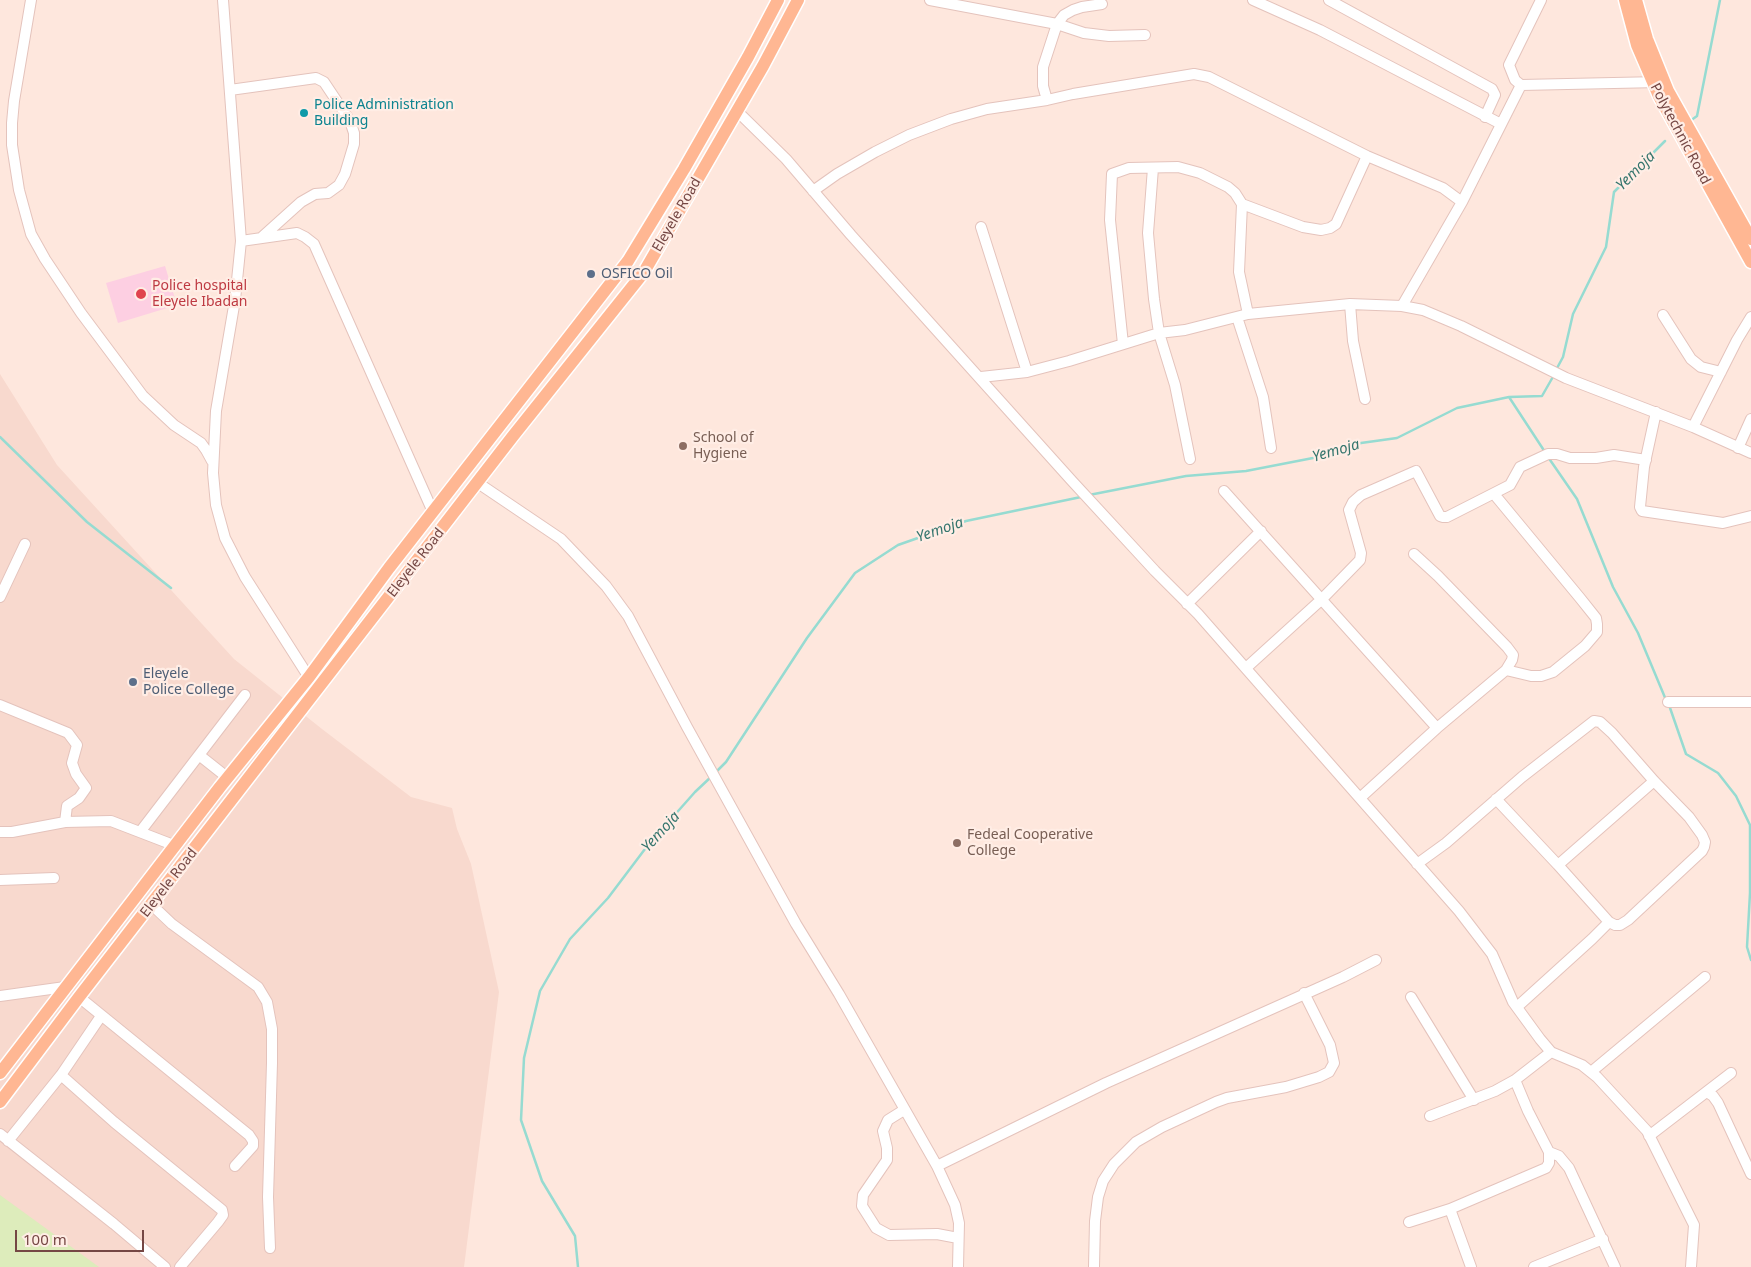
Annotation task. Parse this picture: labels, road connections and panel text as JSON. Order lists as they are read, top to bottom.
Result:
{
  "streets": {
    "main road": ["Polytechnic Road", "Eleyele Road"]
  },
  "water": ["Yemoja"],
  "places": [
    "Police Administration Building",
    "OSFICO Oil",
    "Police hospital Eleyele Ibadan",
    "School of Hygiene",
    "Eleyele Police College",
    "Fedeal Cooperative College"
  ],
  "scale_bar": "100 m"
}
